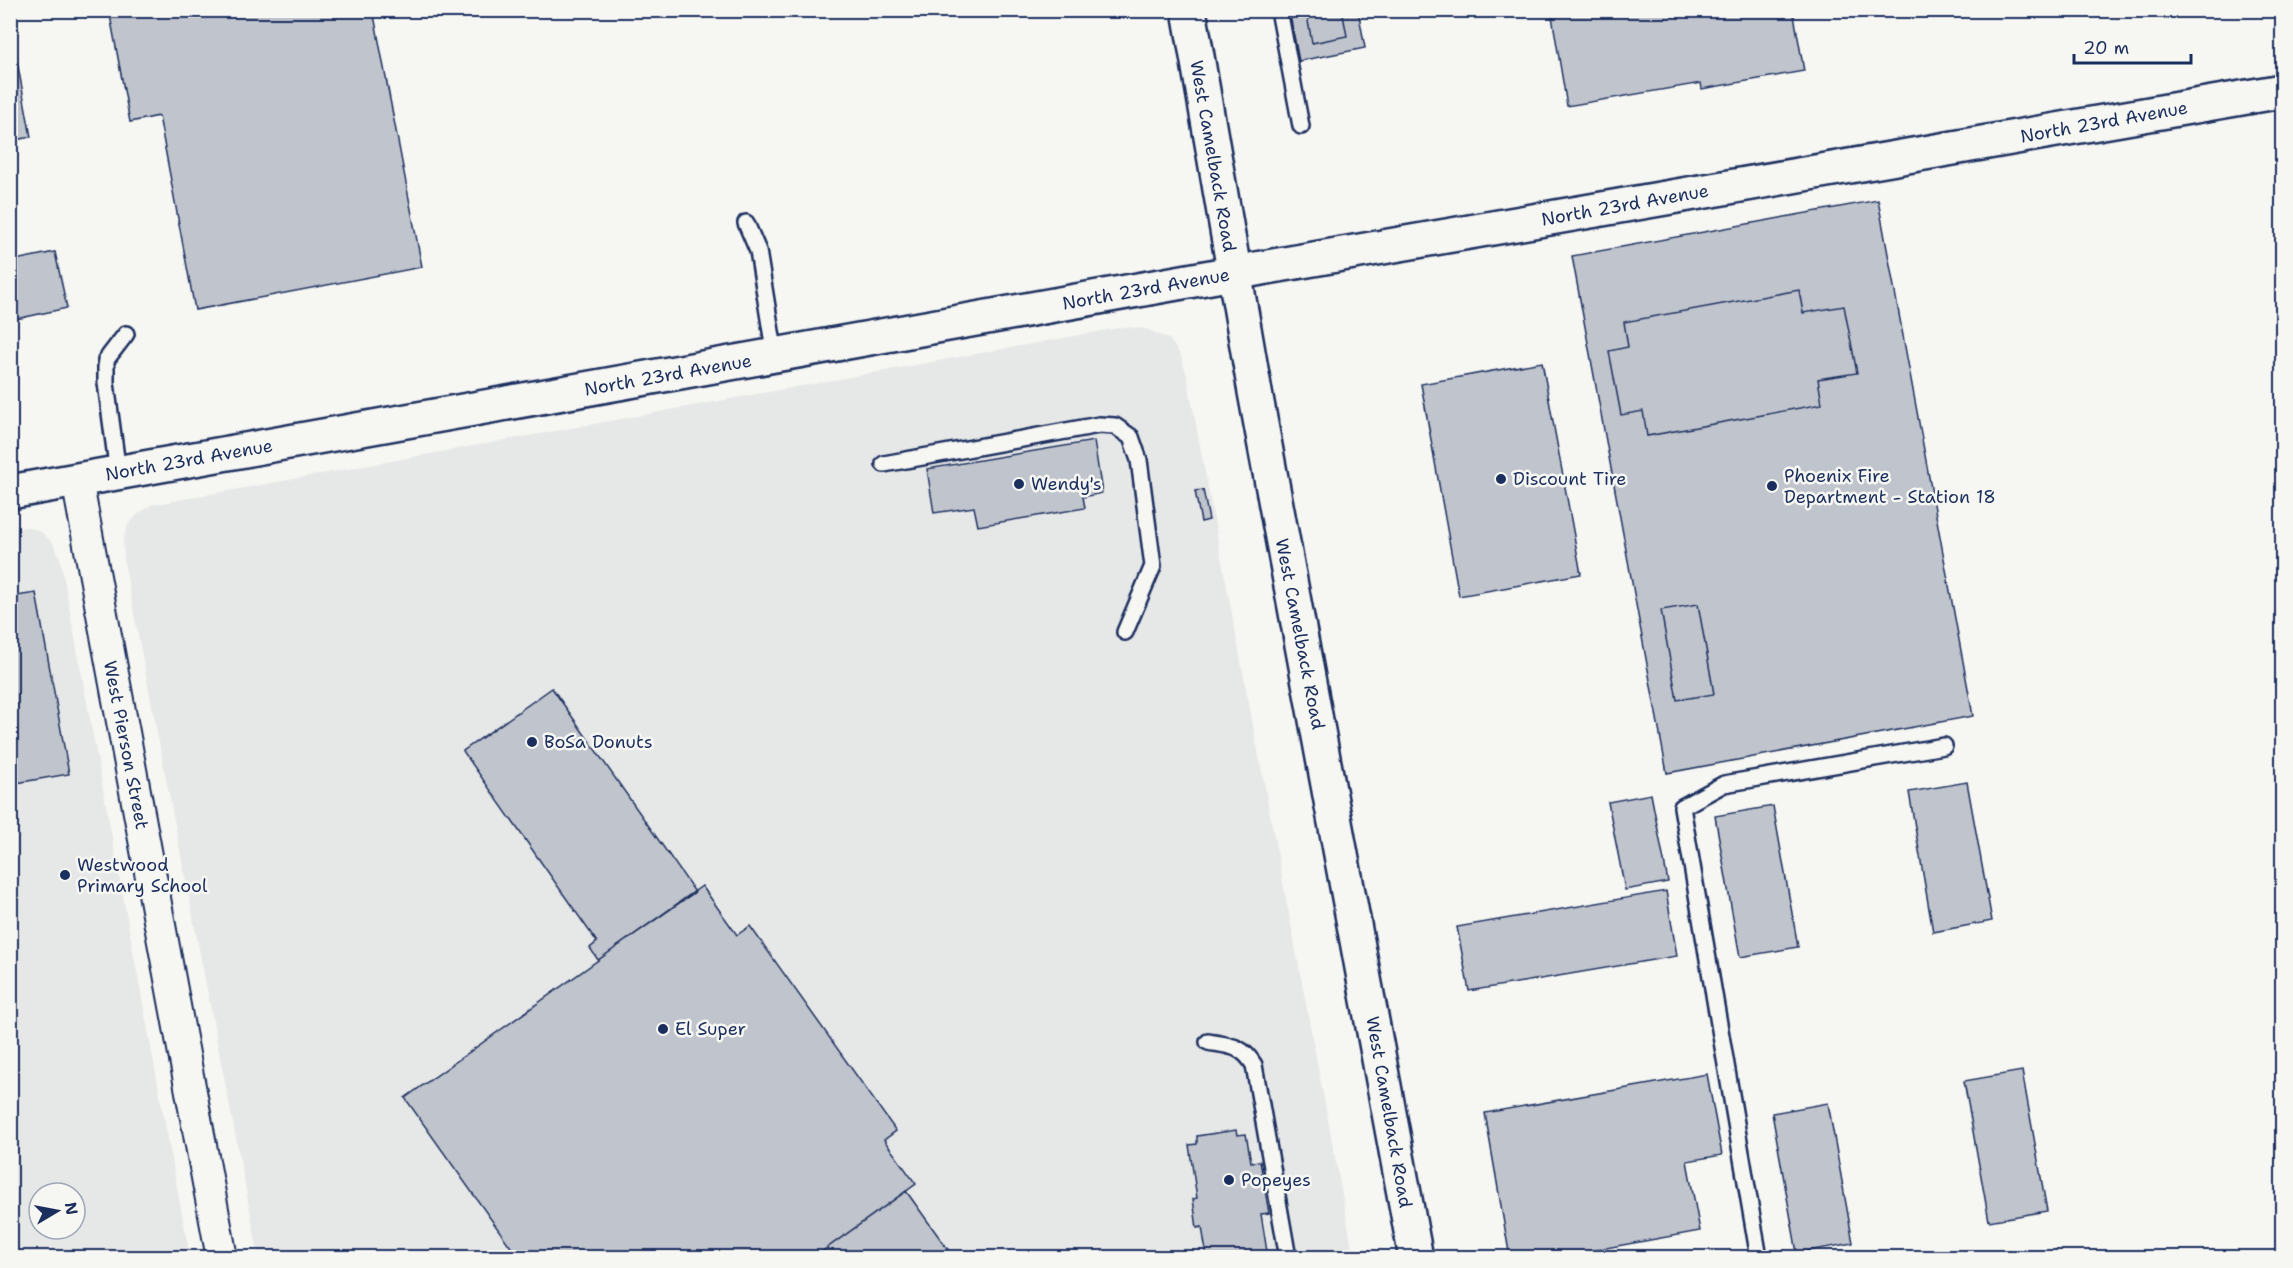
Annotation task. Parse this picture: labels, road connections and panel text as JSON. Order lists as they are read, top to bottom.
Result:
{
  "streets": {
    "street": ["North 23rd Avenue", "West Camelback Road", "West Pierson Street"]
  },
  "crossings": [
    ["North 23rd Avenue", "West Camelback Road"],
    ["North 23rd Avenue", "West Pierson Street"]
  ],
  "places": [
    "Discount Tire",
    "Wendy's",
    "Phoenix Fire Department - Station 18",
    "BoSa Donuts",
    "Westwood Primary School",
    "El Super",
    "Popeyes"
  ],
  "scale_bar": "20 m",
  "north": "right"
}
